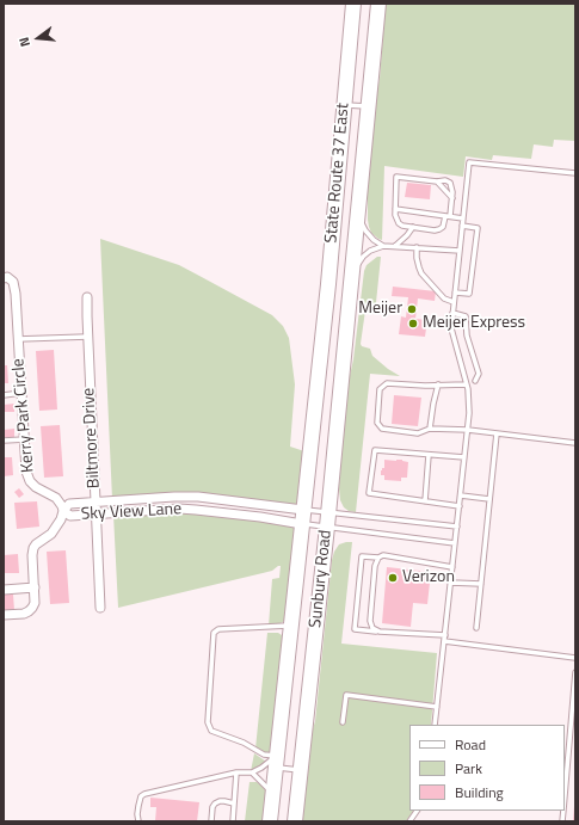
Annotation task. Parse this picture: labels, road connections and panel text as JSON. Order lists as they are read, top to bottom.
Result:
{
  "streets": {
    "highway": ["State Route 37 East", "Sunbury Road"],
    "street": ["Kerry Park Circle", "Biltmore Drive", "Sky View Lane"]
  },
  "crossings": [
    ["State Route 37 East", "Sunbury Road"],
    ["Kerry Park Circle", "Sky View Lane"],
    ["Biltmore Drive", "Sky View Lane"],
    ["Sky View Lane", "Sunbury Road"]
  ],
  "places": ["Meijer", "Meijer Express", "Verizon"],
  "legend": ["Road", "Park", "Building"],
  "north": "left"
}
